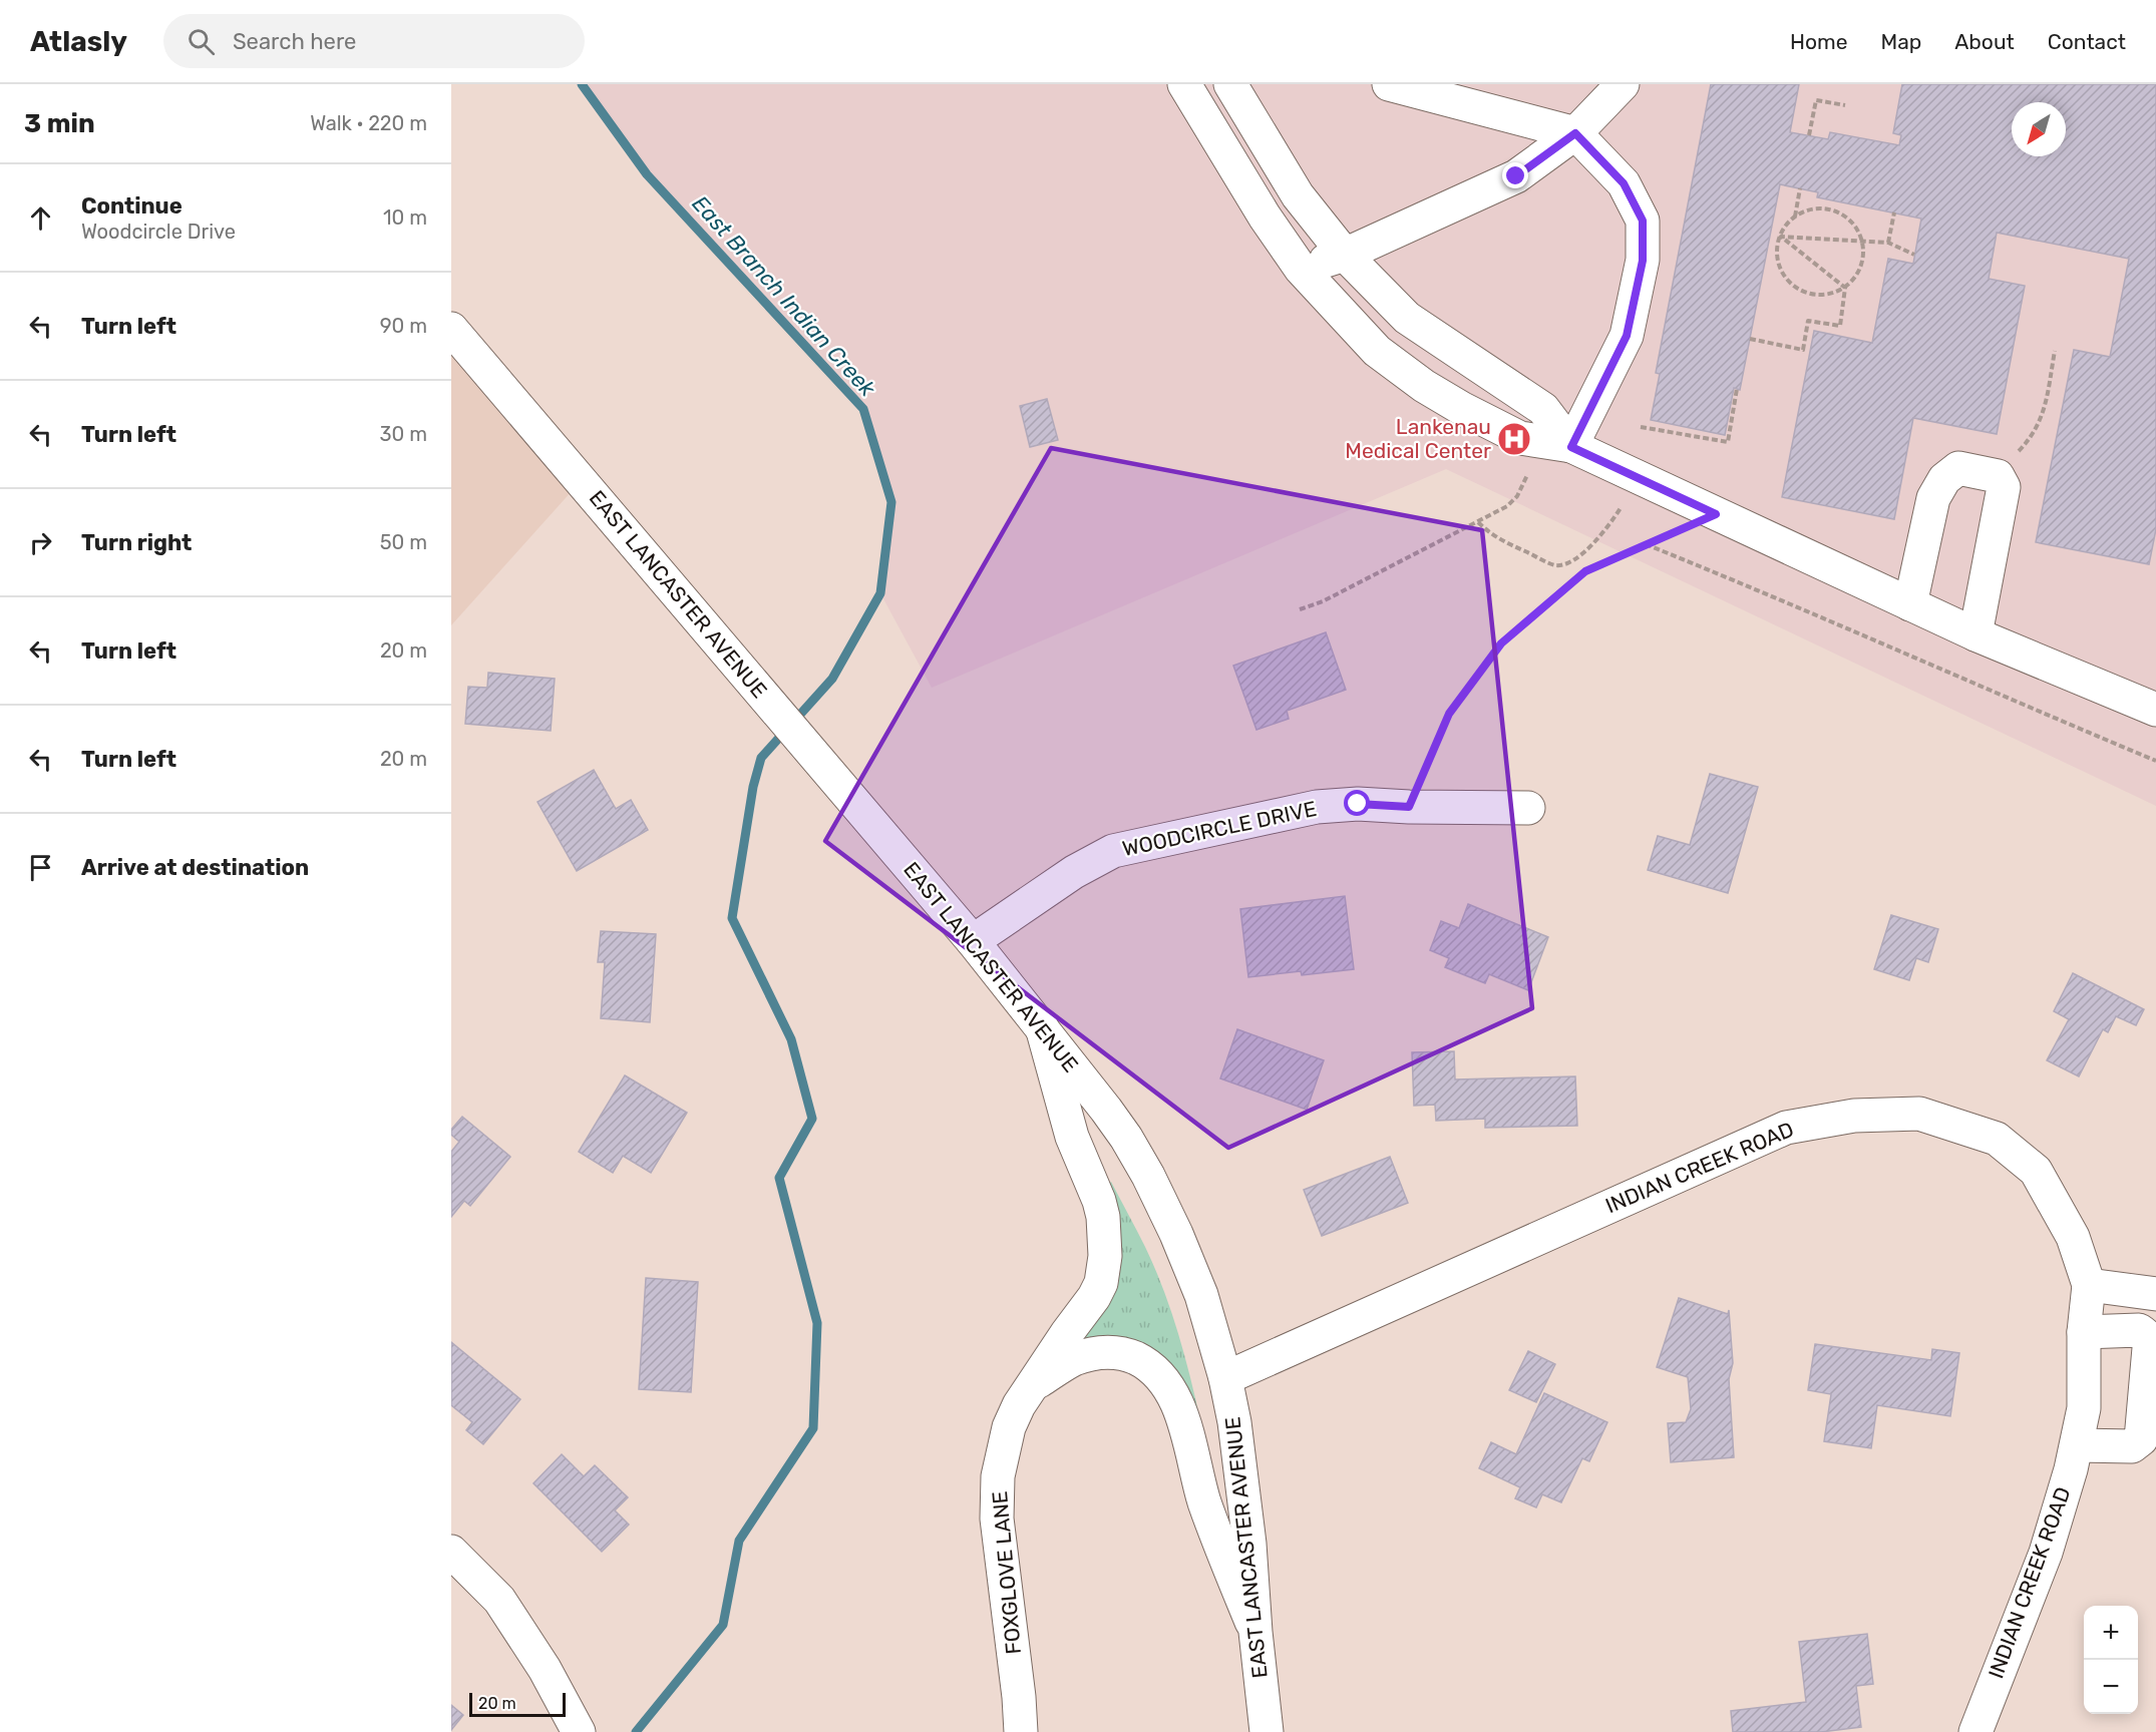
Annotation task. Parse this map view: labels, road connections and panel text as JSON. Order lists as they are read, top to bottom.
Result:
{
  "streets": {
    "main road": [
      "EAST LANCASTER AVENUE",
      "WOODCIRCLE DRIVE",
      "INDIAN CREEK ROAD",
      "FOXGLOVE LANE"
    ]
  },
  "crossings": [
    ["EAST LANCASTER AVENUE", "WOODCIRCLE DRIVE"],
    ["EAST LANCASTER AVENUE", "INDIAN CREEK ROAD"],
    ["EAST LANCASTER AVENUE", "FOXGLOVE LANE"]
  ],
  "water": ["East Branch Indian Creek"],
  "places": {
    "hospital": ["Lankenau Medical Center"]
  },
  "scale_bar": "20 m",
  "north": "bottom left",
  "page": {
    "header": "Atlasly",
    "search": "Search here",
    "nav": [
      "Home",
      "Map",
      "About",
      "Contact"
    ],
    "heading": ["3 min", "Walk · 220 m"],
    "list": [
      ["Continue", "Woodcircle Drive", "10 m"],
      ["Turn left", "90 m"],
      ["Turn left", "30 m"],
      ["Turn right", "50 m"],
      ["Turn left", "20 m"],
      ["Turn left", "20 m"],
      "Arrive at destination"
    ],
    "map_buttons": ["+", "−"],
    "scale": "20 m"
  }
}
